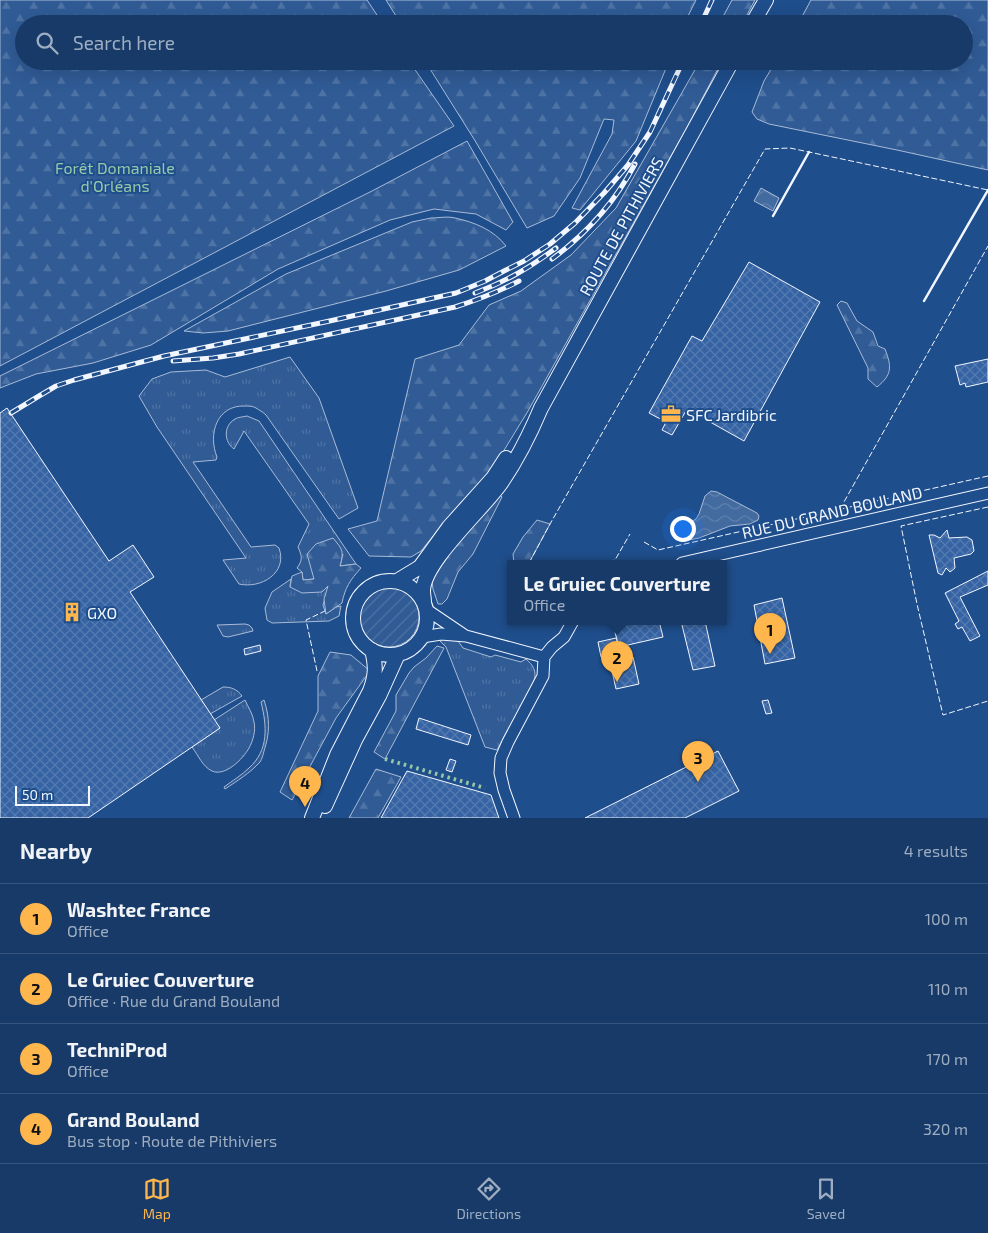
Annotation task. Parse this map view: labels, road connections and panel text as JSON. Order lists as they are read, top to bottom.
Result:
{
  "streets": {
    "main road": ["ROUTE DE PITHIVIERS"],
    "street": ["RUE DU GRAND BOULAND"]
  },
  "parks": ["Forêt Domaniale d'Orléans"],
  "places": {
    "office": ["SFC Jardibric"],
    "building": ["GXO"]
  },
  "scale_bar": "50 m",
  "page": {
    "search": "Search here",
    "popup": ["Le Gruiec Couverture", "Office"],
    "pins": [
      "1",
      "2",
      "3",
      "4"
    ],
    "scale": "50 m",
    "heading": ["Nearby", "4 results"],
    "list": [
      {
        "mark": "1",
        "name": "Washtec France",
        "note": "Office",
        "value": "100 m"
      },
      {
        "mark": "2",
        "name": "Le Gruiec Couverture",
        "note": "Office · Rue du Grand Bouland",
        "value": "110 m"
      },
      {
        "mark": "3",
        "name": "TechniProd",
        "note": "Office",
        "value": "170 m"
      },
      {
        "mark": "4",
        "name": "Grand Bouland",
        "note": "Bus stop · Route de Pithiviers",
        "value": "320 m"
      }
    ],
    "nav": ["Map", "Directions", "Saved"]
  }
}
